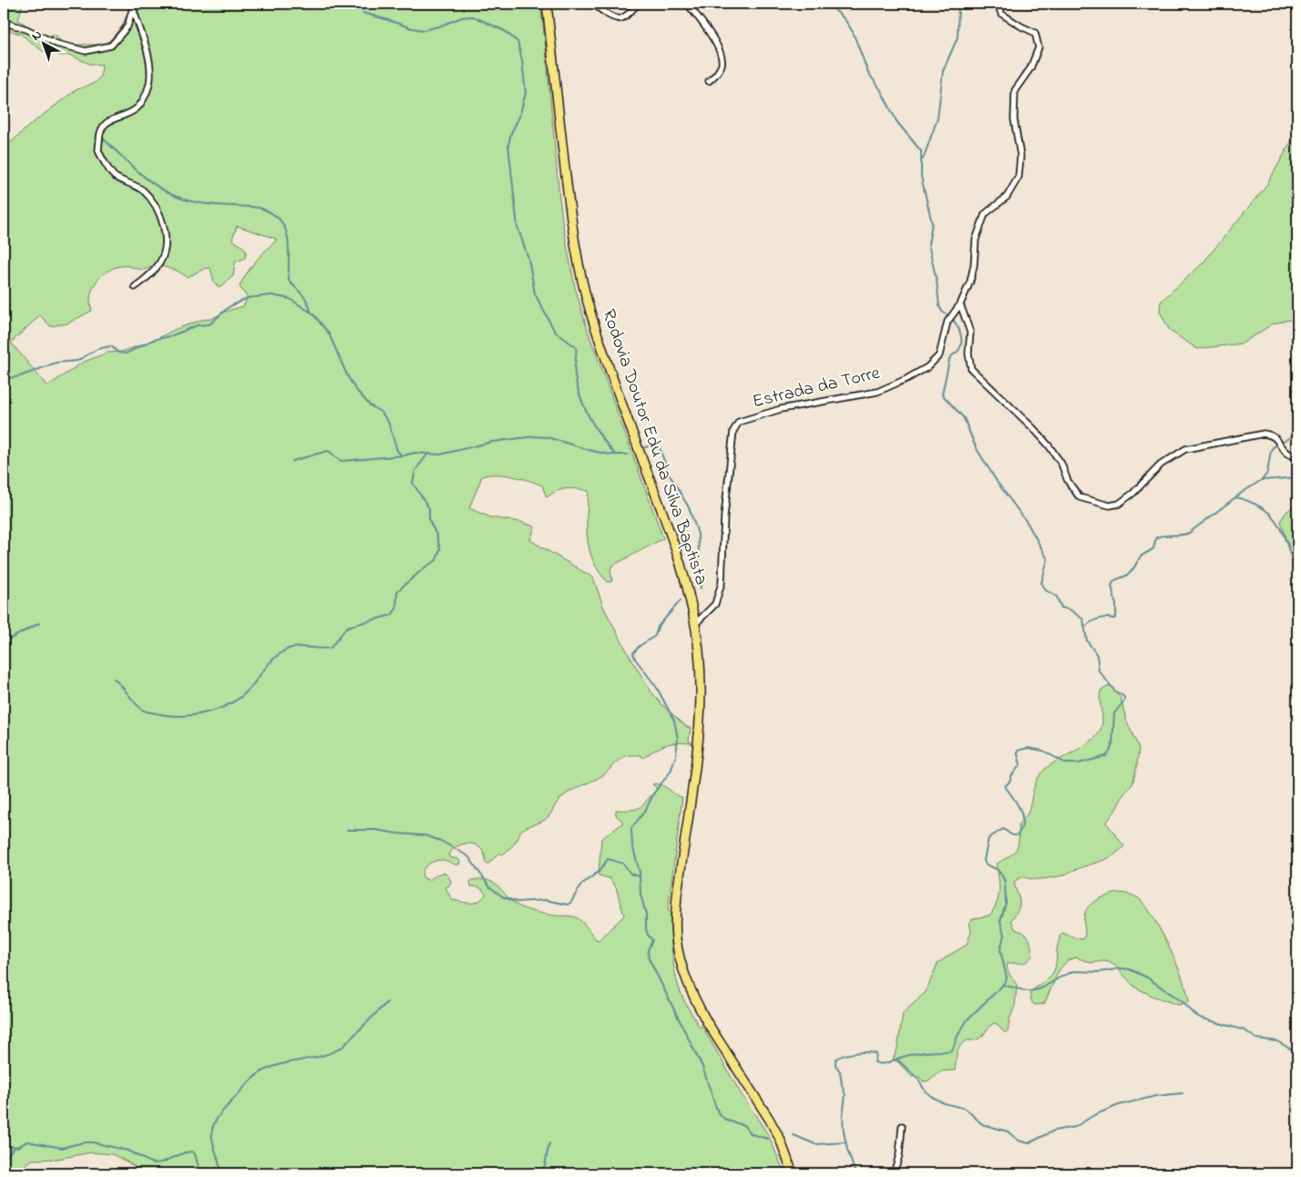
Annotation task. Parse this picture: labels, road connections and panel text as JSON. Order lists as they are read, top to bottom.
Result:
{
  "streets": {
    "main road": ["Rodovia Doutor Edu da Silva Baptista"],
    "street": ["Estrada da Torre"]
  },
  "crossings": [
    ["Estrada da Torre", "Rodovia Doutor Edu da Silva Baptista"]
  ],
  "north": "top left"
}
